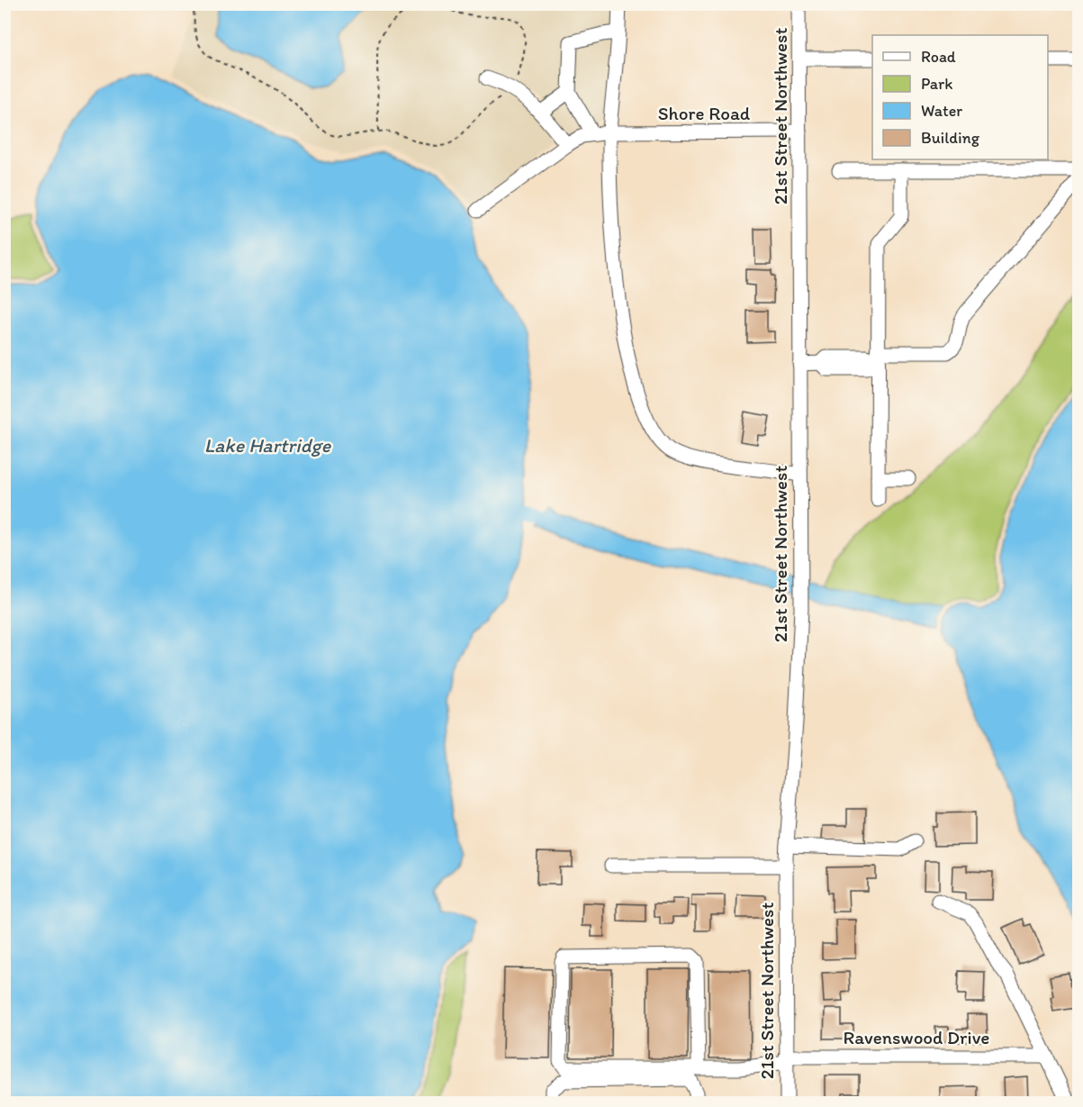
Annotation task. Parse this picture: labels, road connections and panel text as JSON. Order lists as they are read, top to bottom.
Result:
{
  "streets": {
    "street": ["Shore Road", "21st Street Northwest", "Ravenswood Drive"]
  },
  "crossings": [
    ["Shore Road", "21st Street Northwest"],
    ["21st Street Northwest", "Ravenswood Drive"]
  ],
  "water": ["Lake Hartridge"],
  "legend": [
    "Road",
    "Park",
    "Water",
    "Building"
  ]
}
